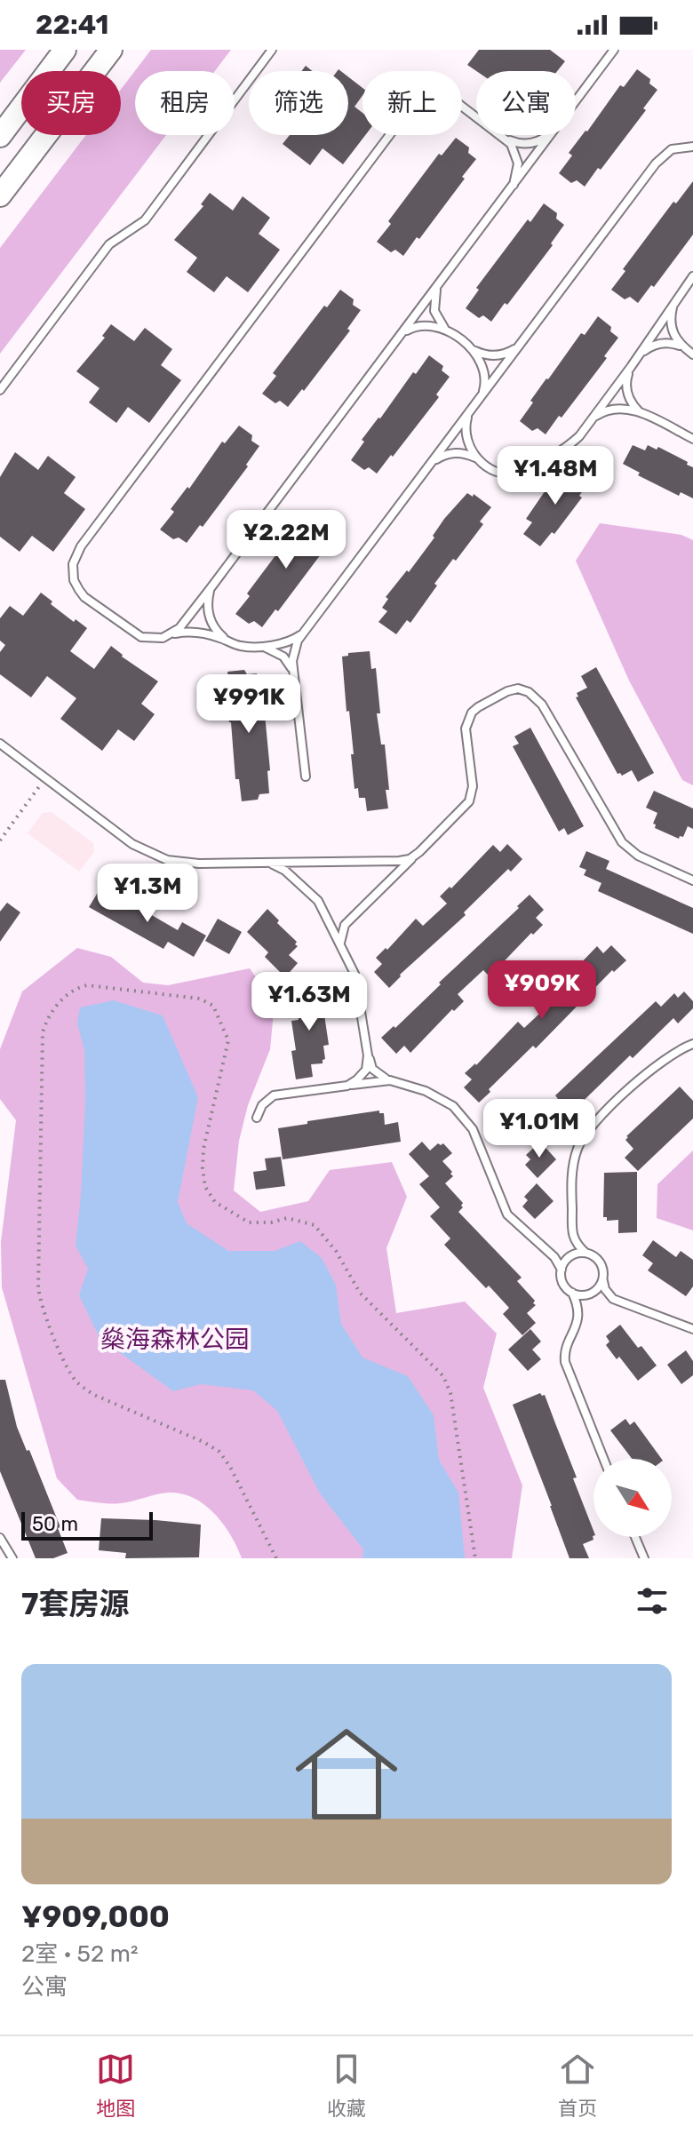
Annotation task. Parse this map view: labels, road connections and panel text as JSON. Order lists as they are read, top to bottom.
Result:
{
  "parks": ["燊海森林公园"],
  "scale_bar": "50 m",
  "north": "bottom right",
  "page": {
    "status": "22:41",
    "chip": [
      "买房",
      "租房",
      "筛选",
      "新上",
      "公寓"
    ],
    "price": [
      "¥1.48M",
      "¥2.22M",
      "¥991K",
      "¥1.3M",
      "¥909K",
      "¥1.63M",
      "¥1.01M"
    ],
    "scale": "50 m",
    "heading": "7套房源",
    "list": [
      {
        "name": "¥909,000",
        "note": "2室 · 52 m² · 公寓"
      }
    ],
    "tabs": ["地图", "收藏", "首页"]
  }
}
